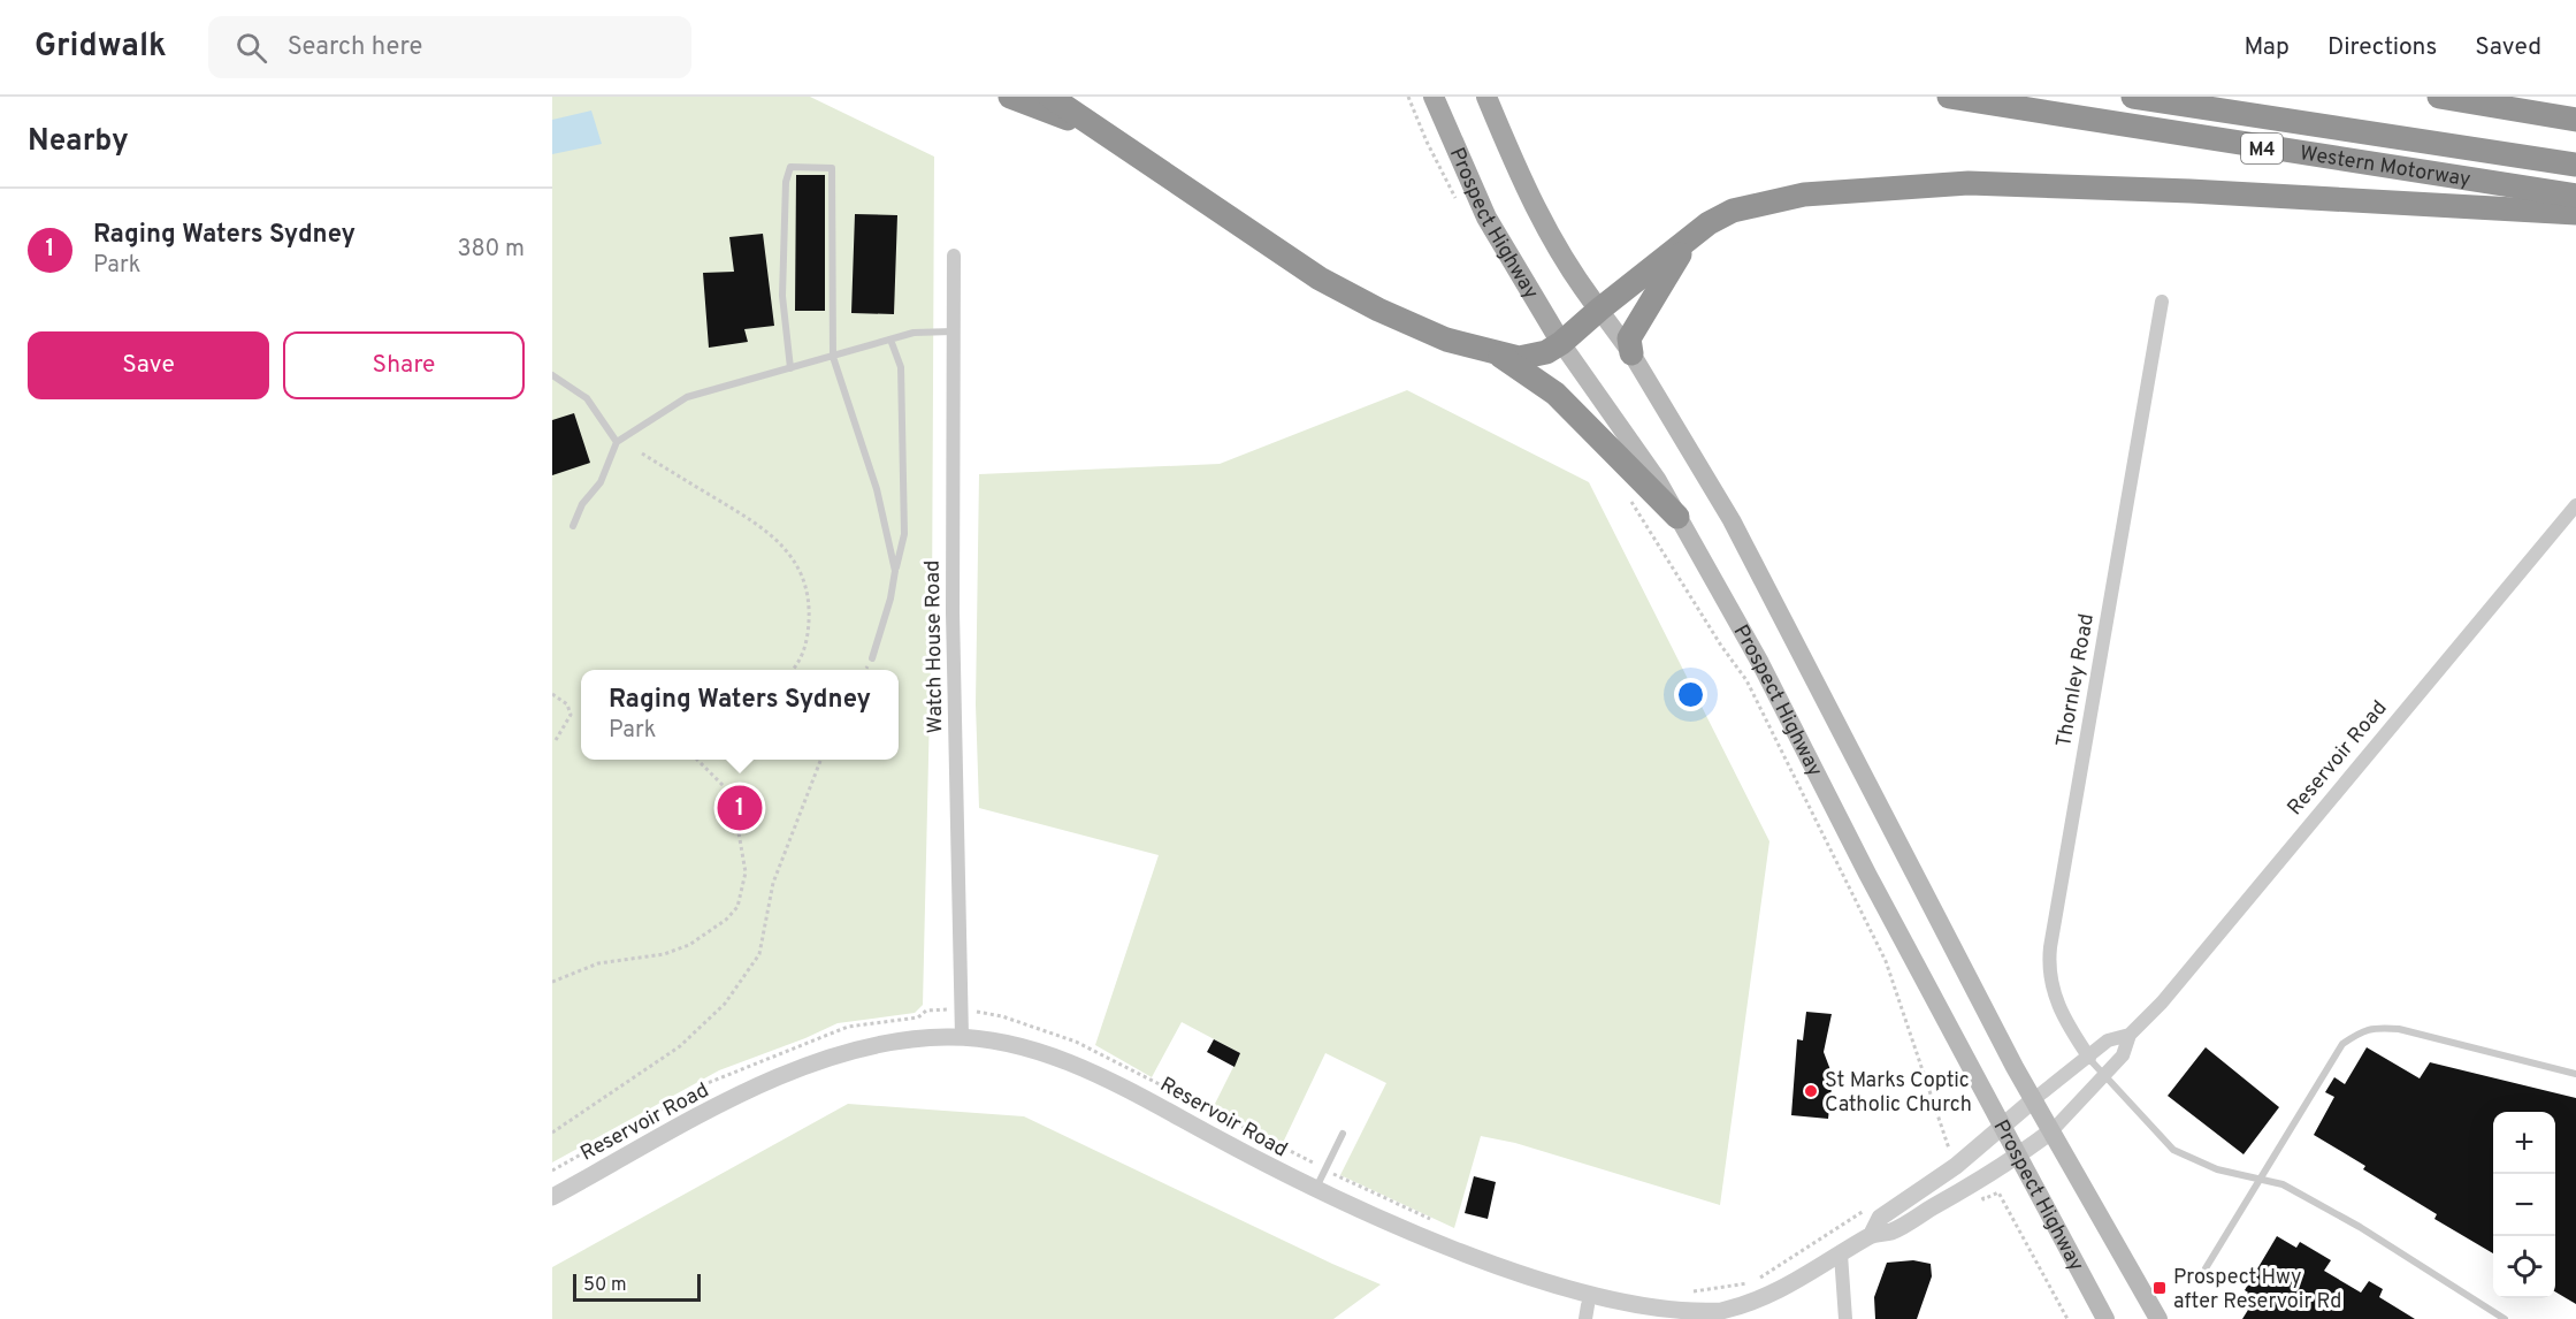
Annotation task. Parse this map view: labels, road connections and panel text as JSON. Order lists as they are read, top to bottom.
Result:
{
  "streets": {
    "highway": ["M4", "Western Motorway"],
    "main road": ["Prospect Highway"],
    "street": ["Watch House Road", "Thornley Road", "Reservoir Road"]
  },
  "crossings": [
    ["Prospect Highway", "Reservoir Road"],
    ["Watch House Road", "Reservoir Road"],
    ["Thornley Road", "Reservoir Road"]
  ],
  "places": {
    "other": ["St Marks Coptic Catholic Church"],
    "transit": ["Prospect Hwy after Reservoir Rd"]
  },
  "scale_bar": "50 m",
  "page": {
    "header": "Gridwalk",
    "search": "Search here",
    "nav": ["Map", "Directions", "Saved"],
    "heading": "Nearby",
    "list": [
      {
        "mark": "1",
        "name": "Raging Waters Sydney",
        "note": "Park",
        "value": "380 m"
      }
    ],
    "buttons": ["Save", "Share"],
    "popup": ["Raging Waters Sydney", "Park"],
    "pins": "1",
    "map_buttons": ["+", "−"],
    "scale": "50 m"
  }
}
